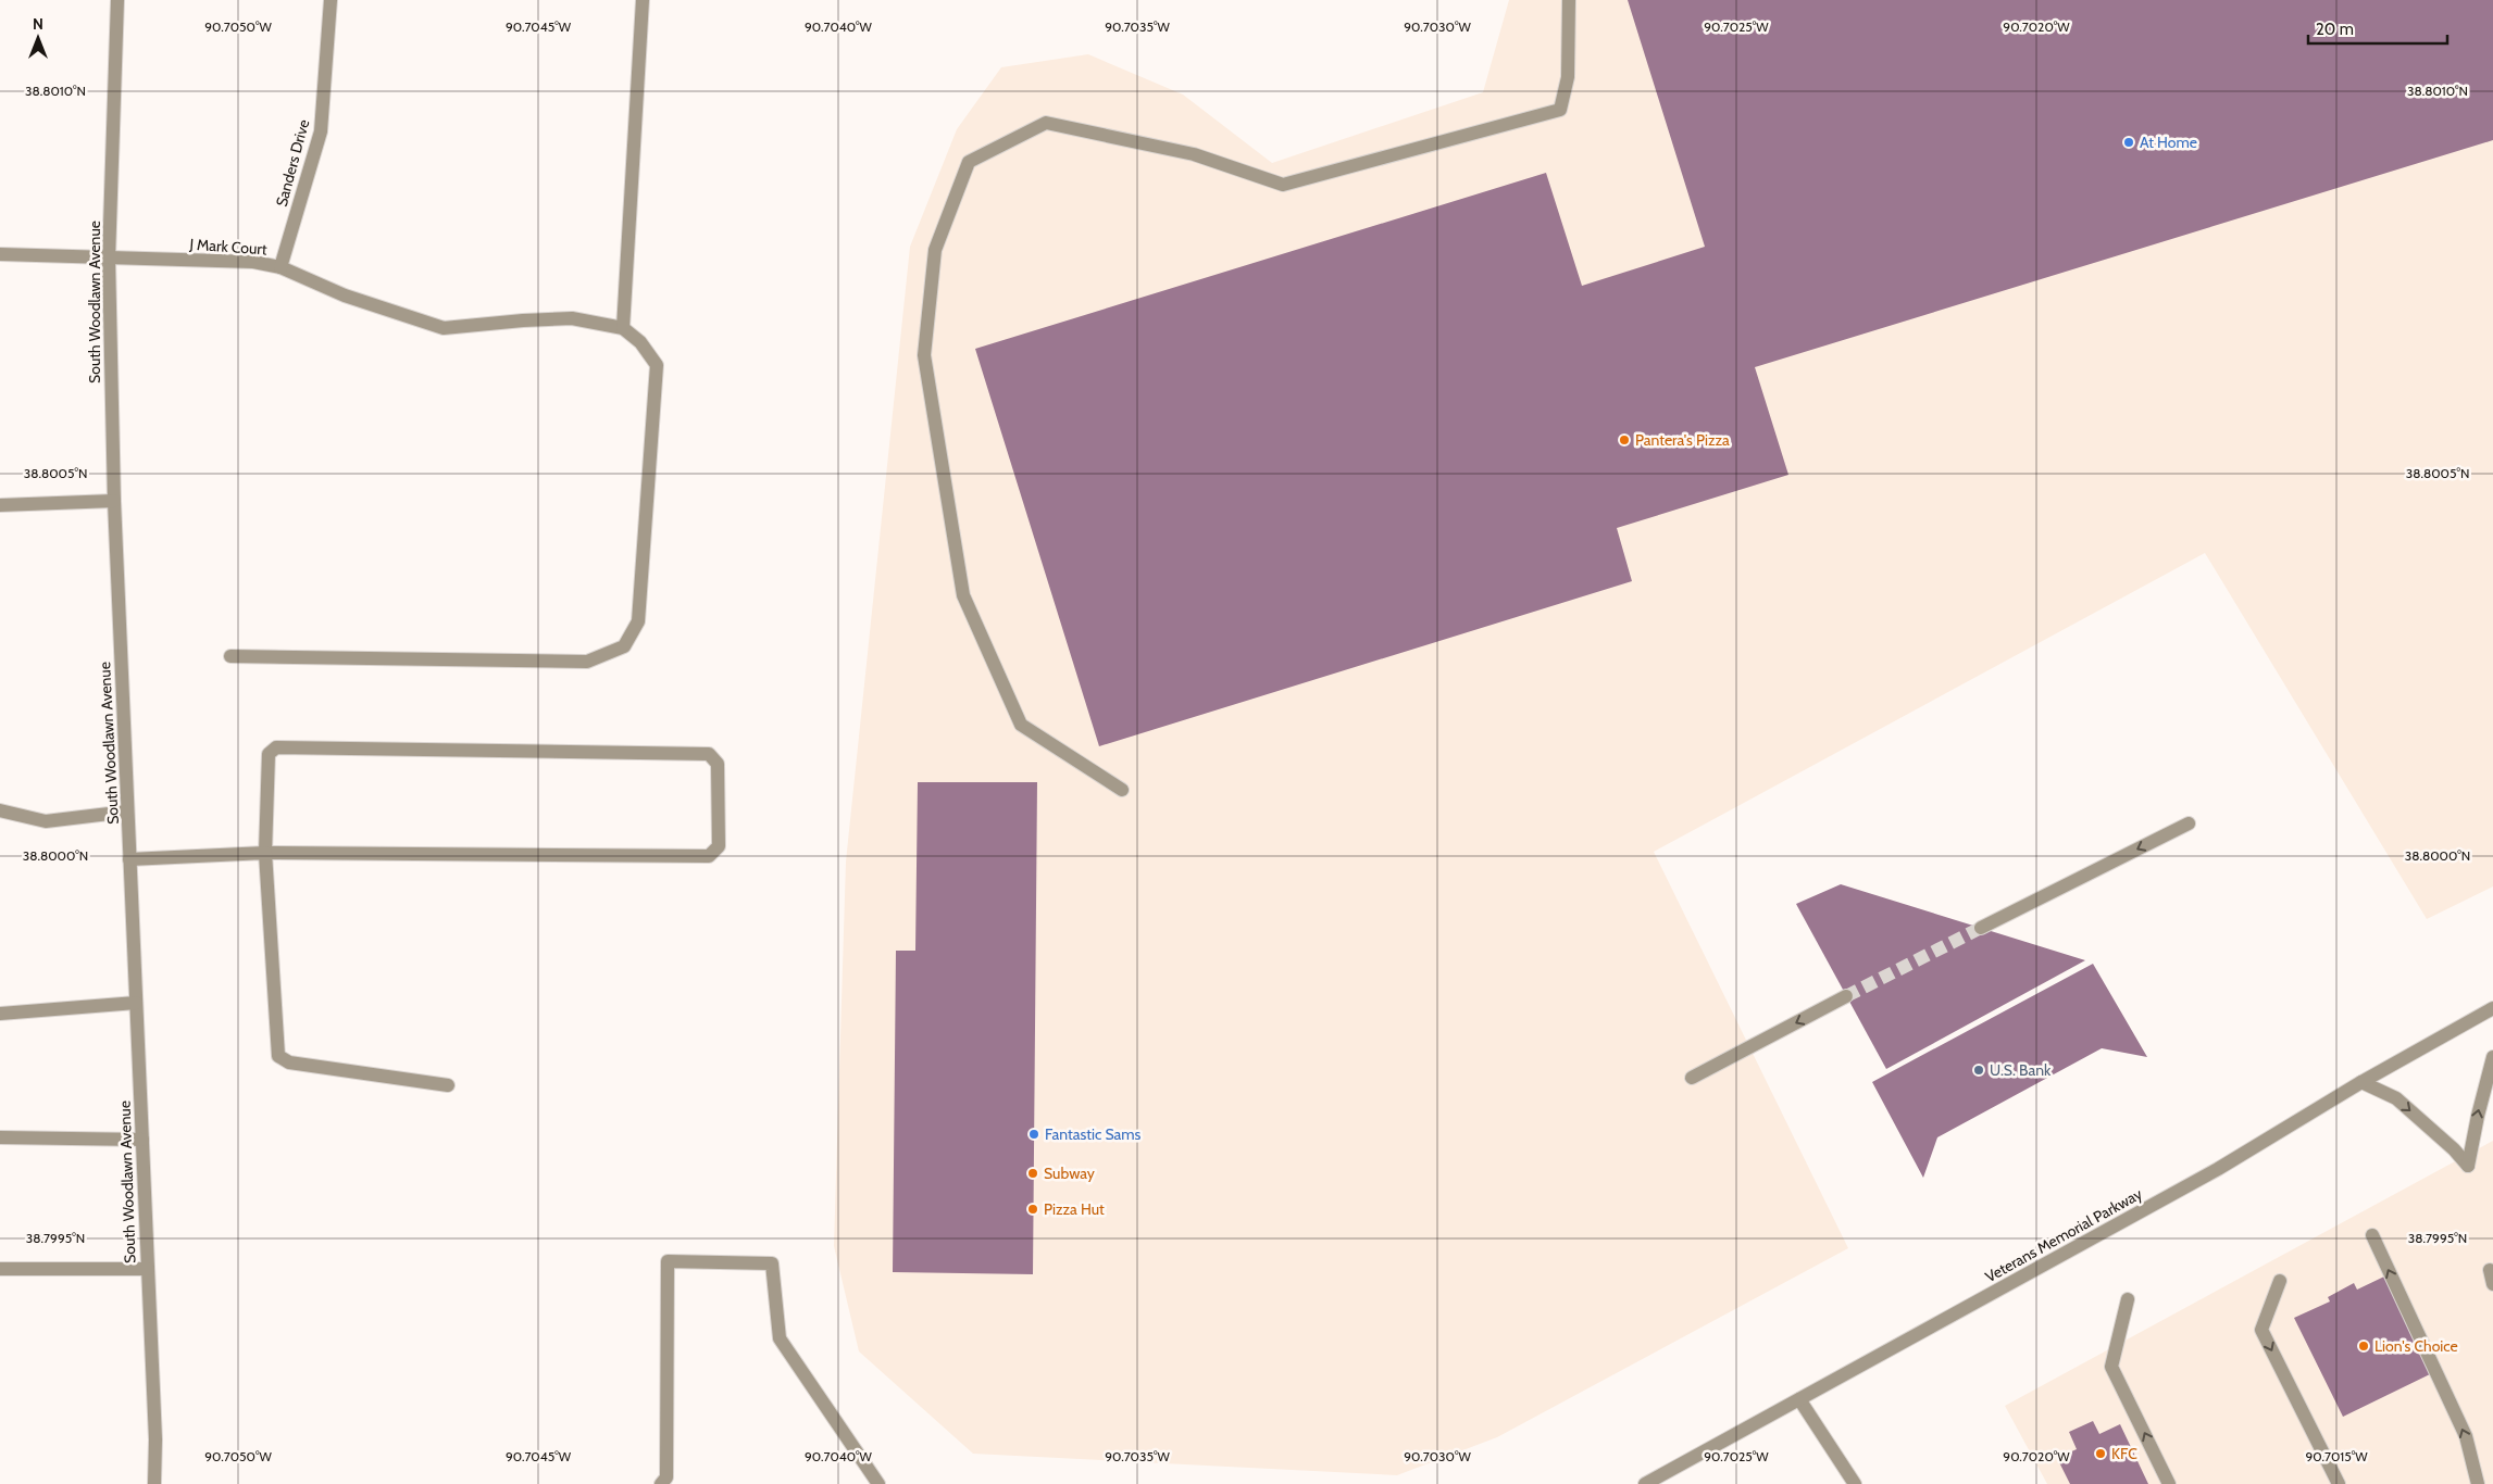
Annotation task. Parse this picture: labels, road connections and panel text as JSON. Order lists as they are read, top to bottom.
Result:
{
  "streets": {
    "street": [
      "Sanders Drive",
      "J Mark Court",
      "South Woodlawn Avenue",
      "Veterans Memorial Parkway"
    ]
  },
  "crossings": [
    ["Sanders Drive", "J Mark Court"],
    ["J Mark Court", "South Woodlawn Avenue"]
  ],
  "places": [
    "At Home",
    "Pantera's Pizza",
    "U.S. Bank",
    "Fantastic Sams",
    "Subway",
    "Pizza Hut",
    "Lion's Choice",
    "KFC"
  ],
  "scale_bar": "20 m",
  "north": "top",
  "coordinates": [
    "90.7050°W",
    "90.7045°W",
    "90.7040°W",
    "90.7035°W",
    "90.7030°W",
    "90.7025°W",
    "90.7020°W",
    "38.8010°N",
    "38.8005°N",
    "38.8000°N",
    "38.7995°N",
    "90.7015°W"
  ]
}
